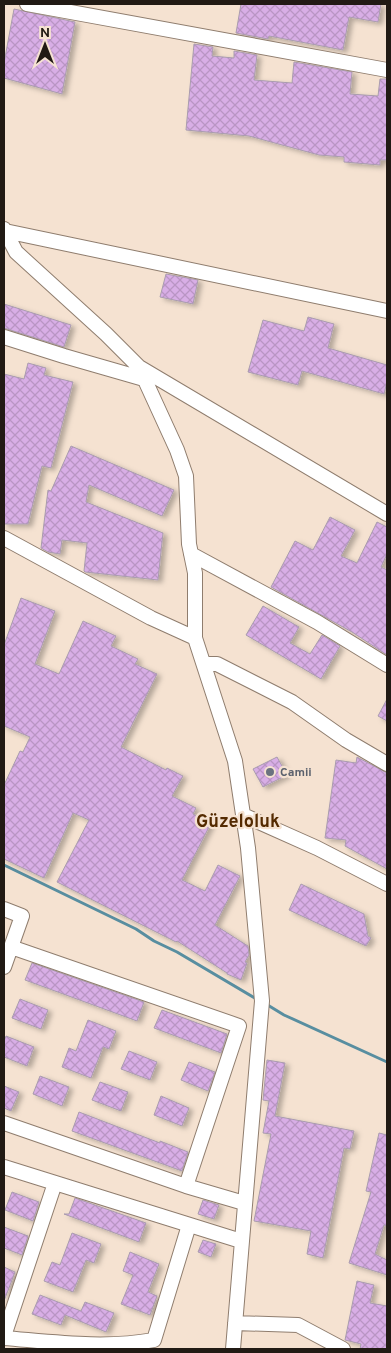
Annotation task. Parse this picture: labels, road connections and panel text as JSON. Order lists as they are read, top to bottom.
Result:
{
  "districts": ["Güzeloluk"],
  "places": ["Camii"],
  "north": "top"
}
